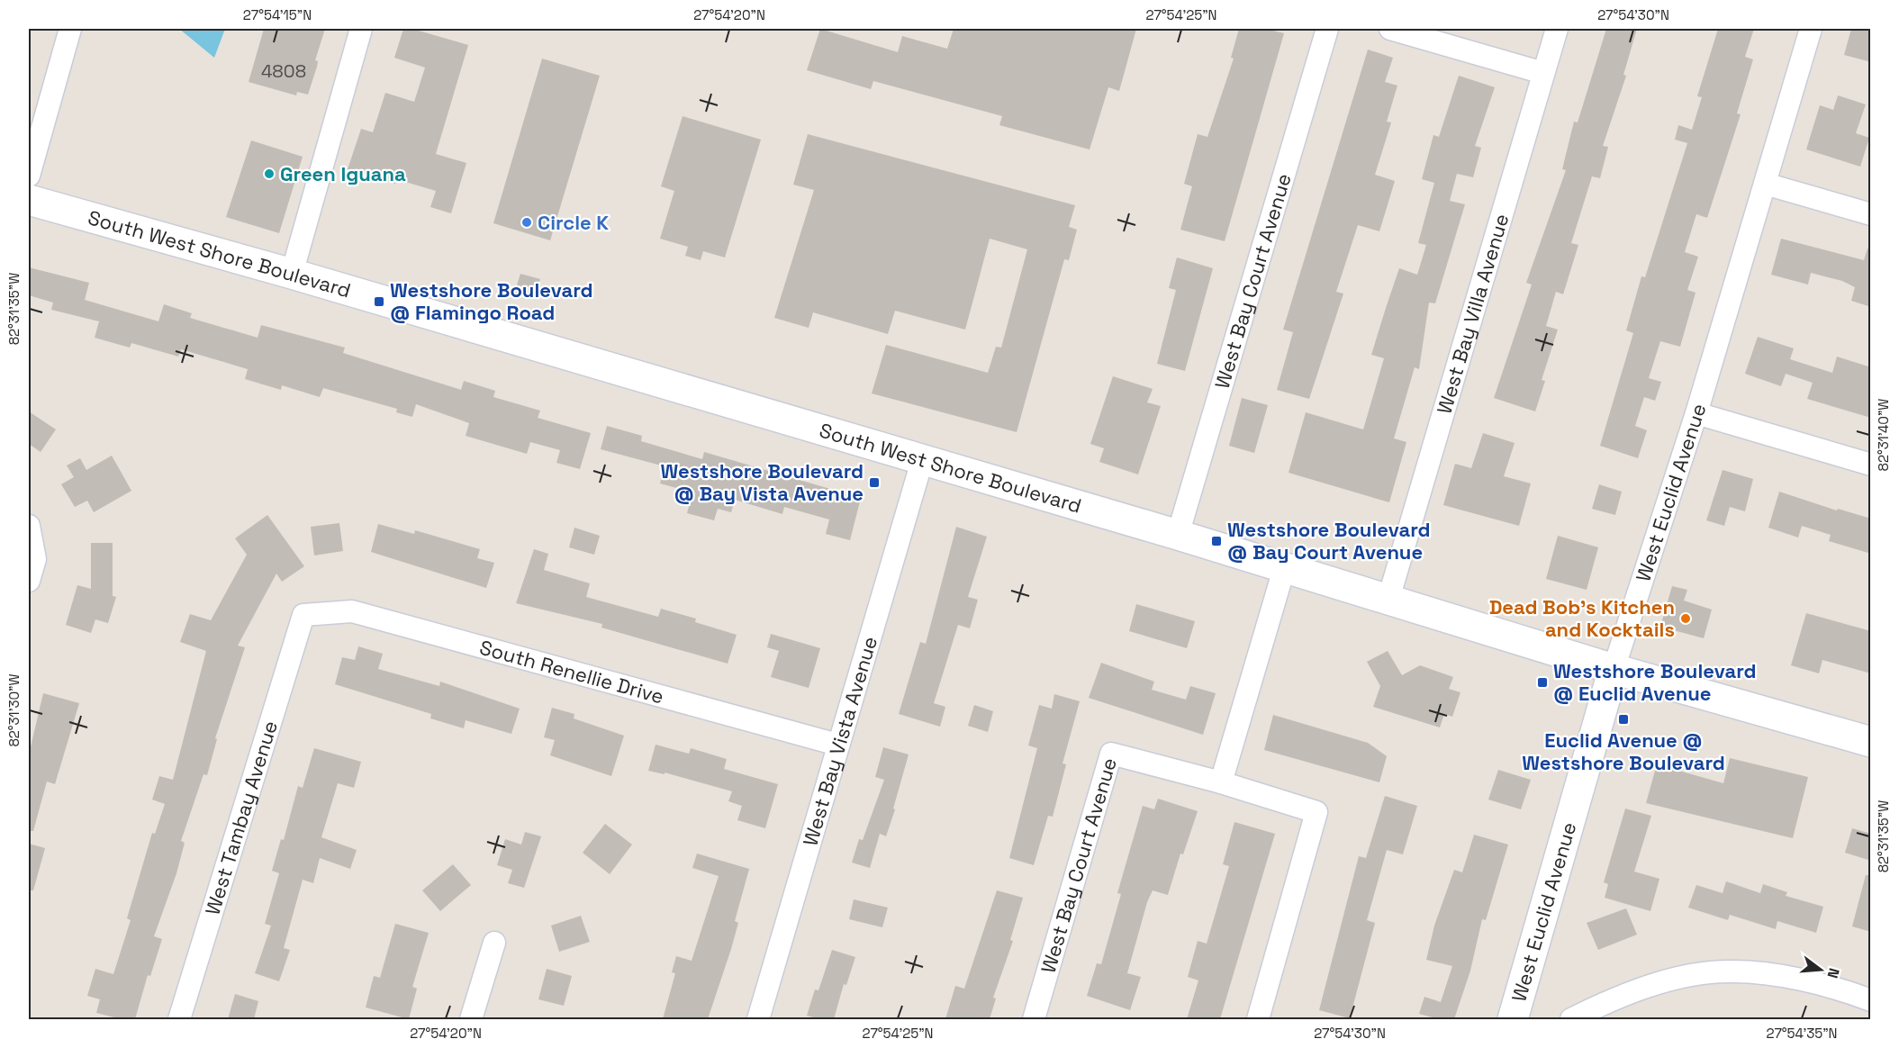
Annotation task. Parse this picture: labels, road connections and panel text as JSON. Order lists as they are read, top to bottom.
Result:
{
  "streets": {
    "street": [
      "South West Shore Boulevard",
      "West Bay Court Avenue",
      "West Bay Villa Avenue",
      "West Euclid Avenue",
      "South Renellie Drive",
      "West Bay Vista Avenue",
      "West Tambay Avenue"
    ]
  },
  "crossings": [
    ["South West Shore Boulevard", "West Bay Court Avenue"],
    ["South West Shore Boulevard", "West Bay Villa Avenue"],
    ["South West Shore Boulevard", "West Euclid Avenue"],
    ["South West Shore Boulevard", "West Bay Vista Avenue"],
    ["South Renellie Drive", "West Bay Vista Avenue"],
    ["South Renellie Drive", "West Tambay Avenue"]
  ],
  "places": {
    "other": ["Green Iguana", "Circle K", "Dead Bob's Kitchen and Kocktails"],
    "transit": [
      "Westshore Boulevard @ Flamingo Road",
      "Westshore Boulevard @ Bay Vista Avenue",
      "Westshore Boulevard @ Bay Court Avenue",
      "Westshore Boulevard @ Euclid Avenue",
      "Euclid Avenue @ Westshore Boulevard"
    ]
  },
  "house_numbers": ["4808"],
  "north": "right",
  "coordinates": [
    "27°54'15\"N",
    "27°54'20\"N",
    "27°54'25\"N",
    "27°54'30\"N",
    "82°31'35\"W",
    "82°31'40\"W",
    "82°31'30\"W",
    "27°54'35\"N"
  ]
}
